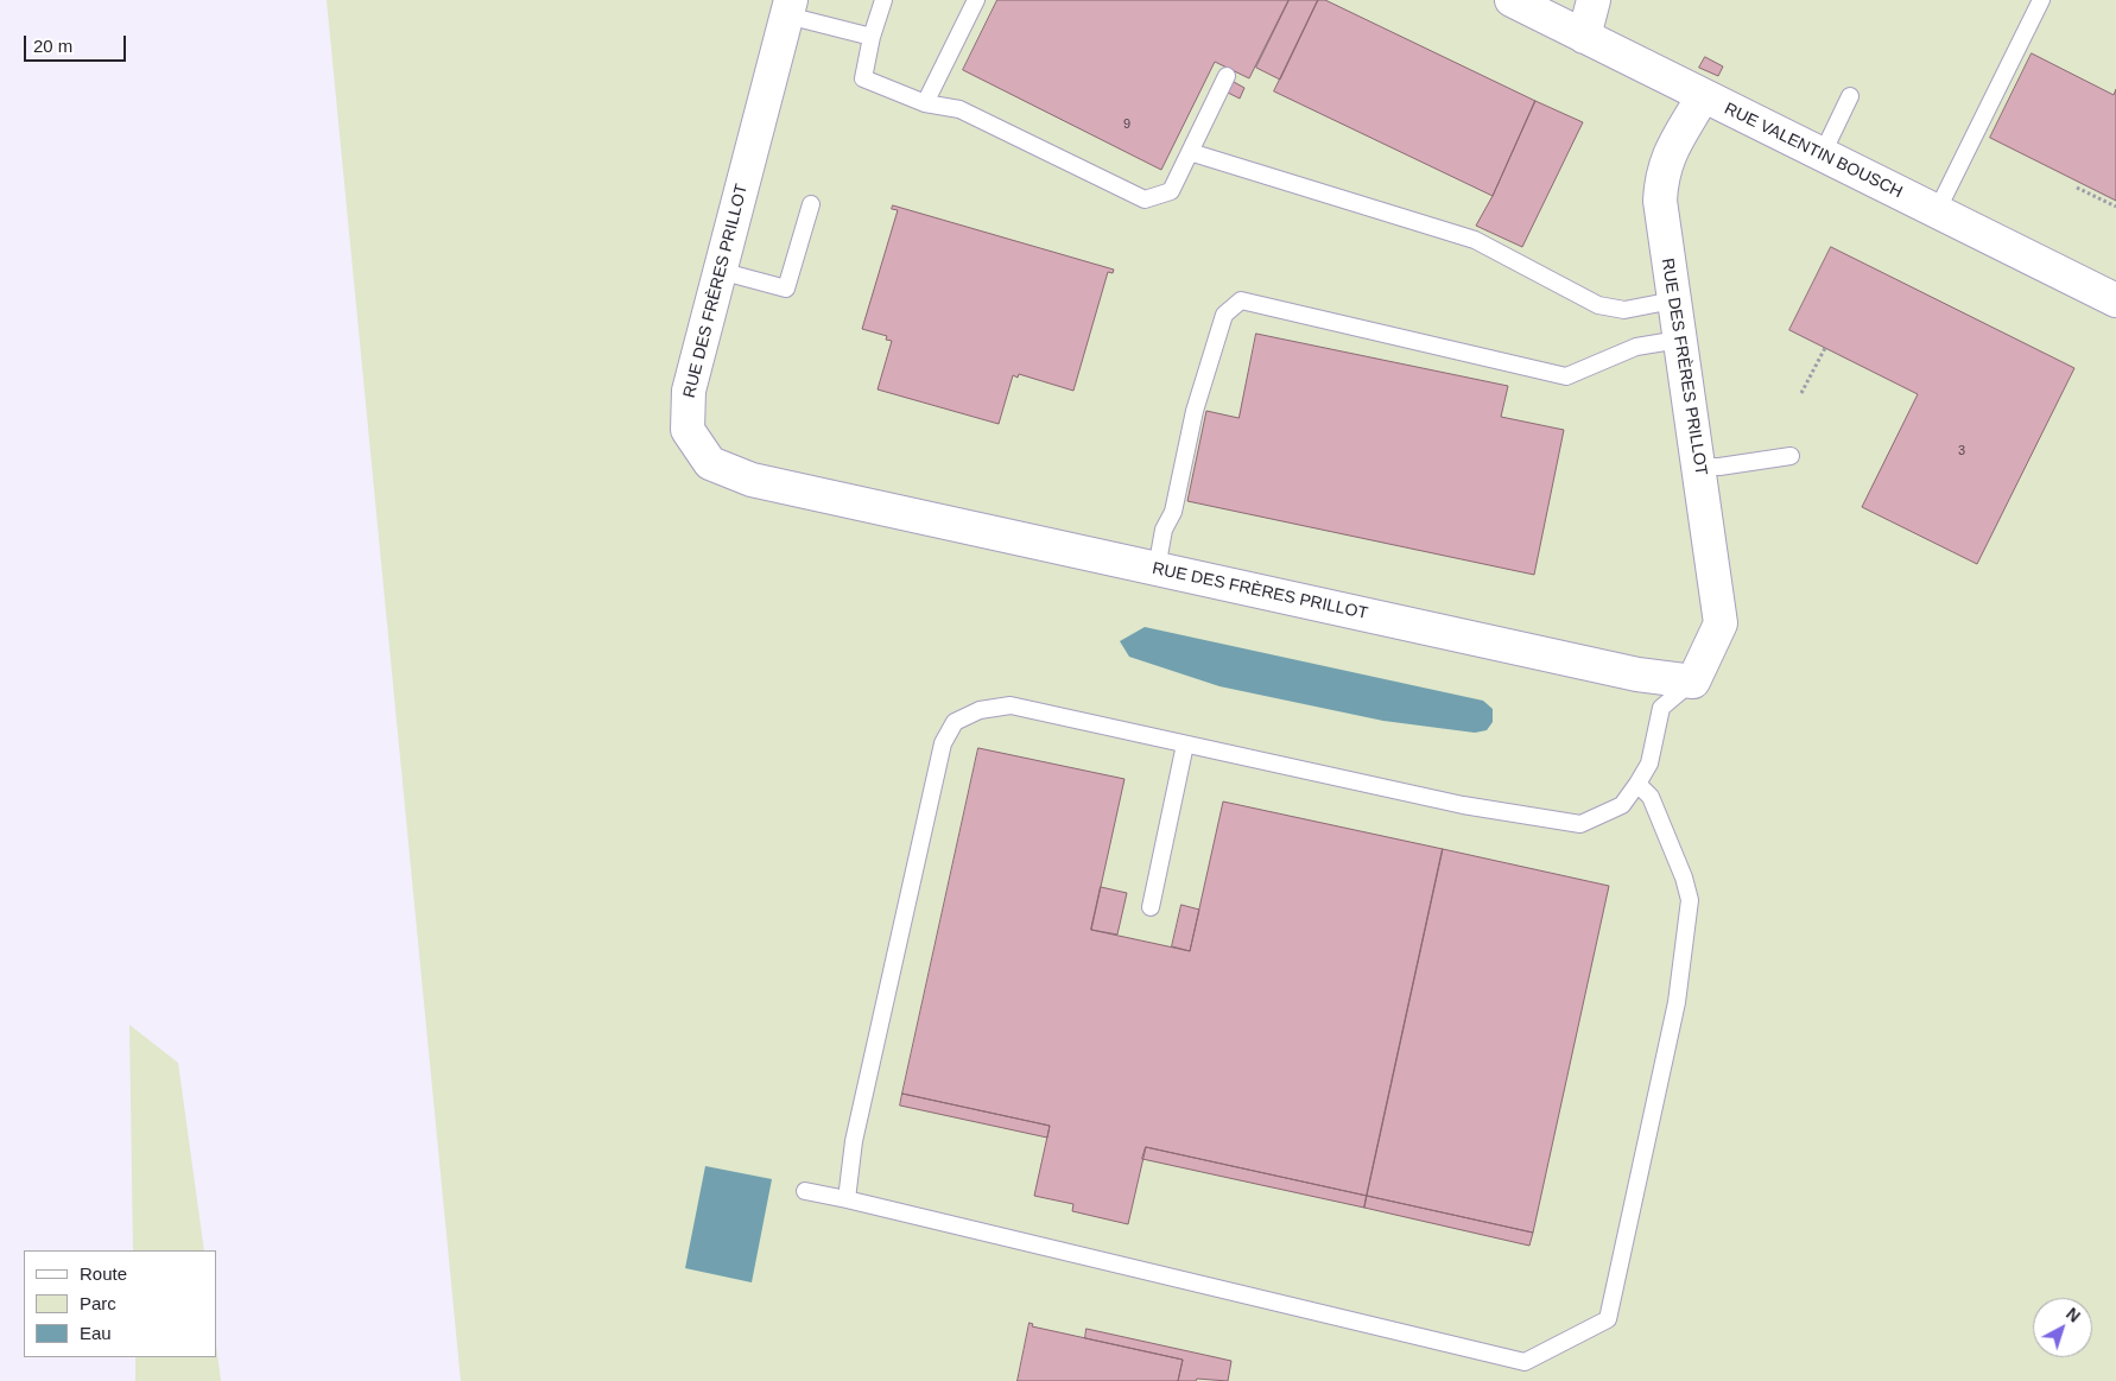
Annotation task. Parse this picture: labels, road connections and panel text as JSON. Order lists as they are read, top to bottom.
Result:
{
  "streets": {
    "street": ["RUE VALENTIN BOUSCH", "RUE DES FRÈRES PRILLOT"]
  },
  "crossings": [
    ["RUE VALENTIN BOUSCH", "RUE DES FRÈRES PRILLOT"]
  ],
  "house_numbers": ["9", "3"],
  "legend": ["Route", "Parc", "Eau"],
  "scale_bar": "20 m",
  "north": "top right"
}
